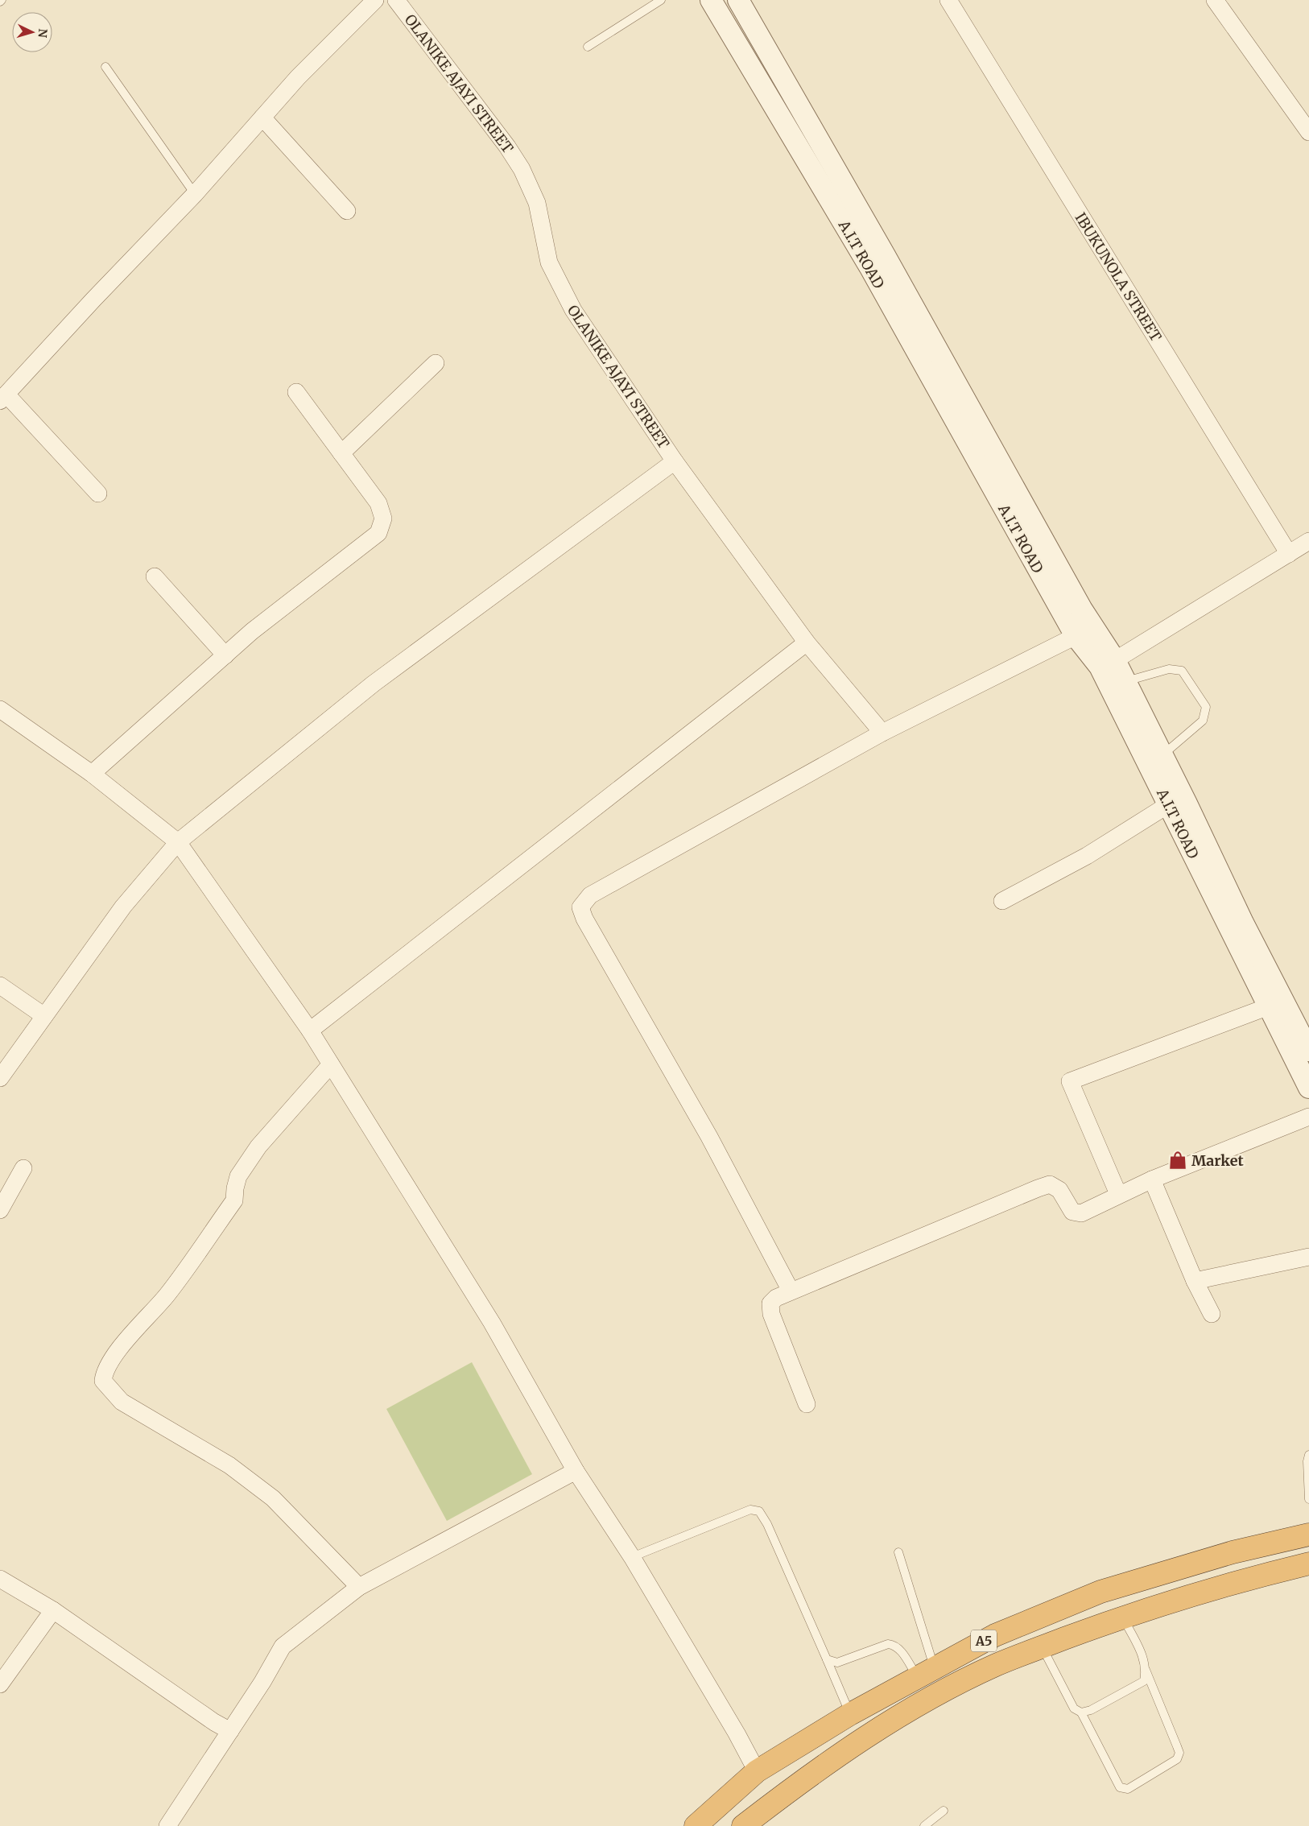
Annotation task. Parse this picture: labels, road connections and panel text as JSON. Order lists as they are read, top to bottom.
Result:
{
  "streets": {
    "highway": ["A5"],
    "street": ["OLANIKE AJAYI STREET", "A.I.T ROAD", "IBUKUNOLA STREET"]
  },
  "places": {
    "shop": ["Market"]
  },
  "north": "right"
}
